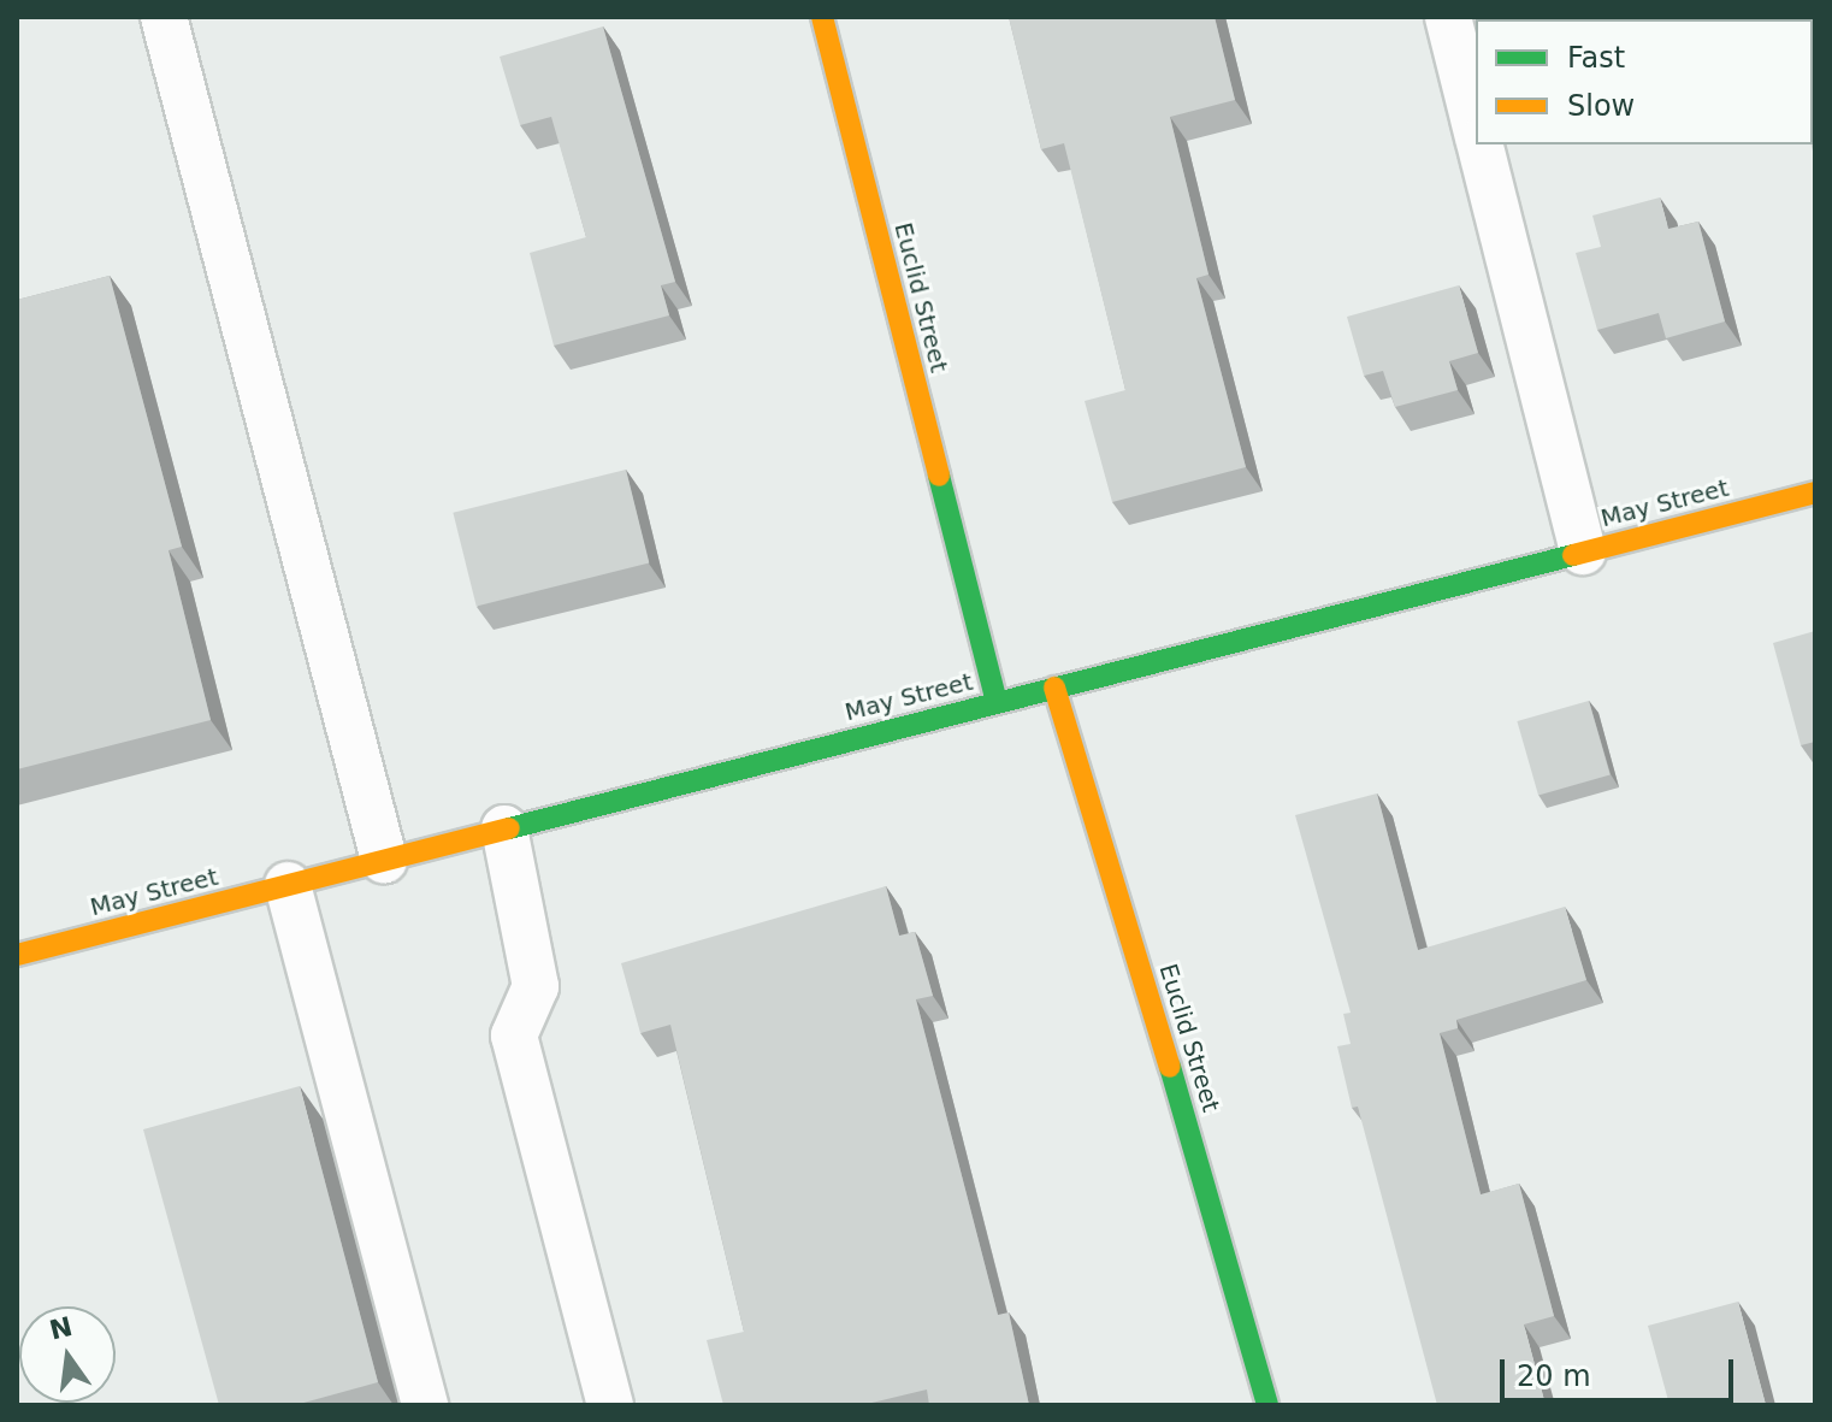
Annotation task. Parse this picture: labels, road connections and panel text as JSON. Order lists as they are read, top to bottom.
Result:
{
  "streets": {
    "street": ["Euclid Street", "May Street"]
  },
  "crossings": [
    ["Euclid Street", "May Street"]
  ],
  "legend": ["Fast", "Slow"],
  "scale_bar": "20 m",
  "north": "top"
}
